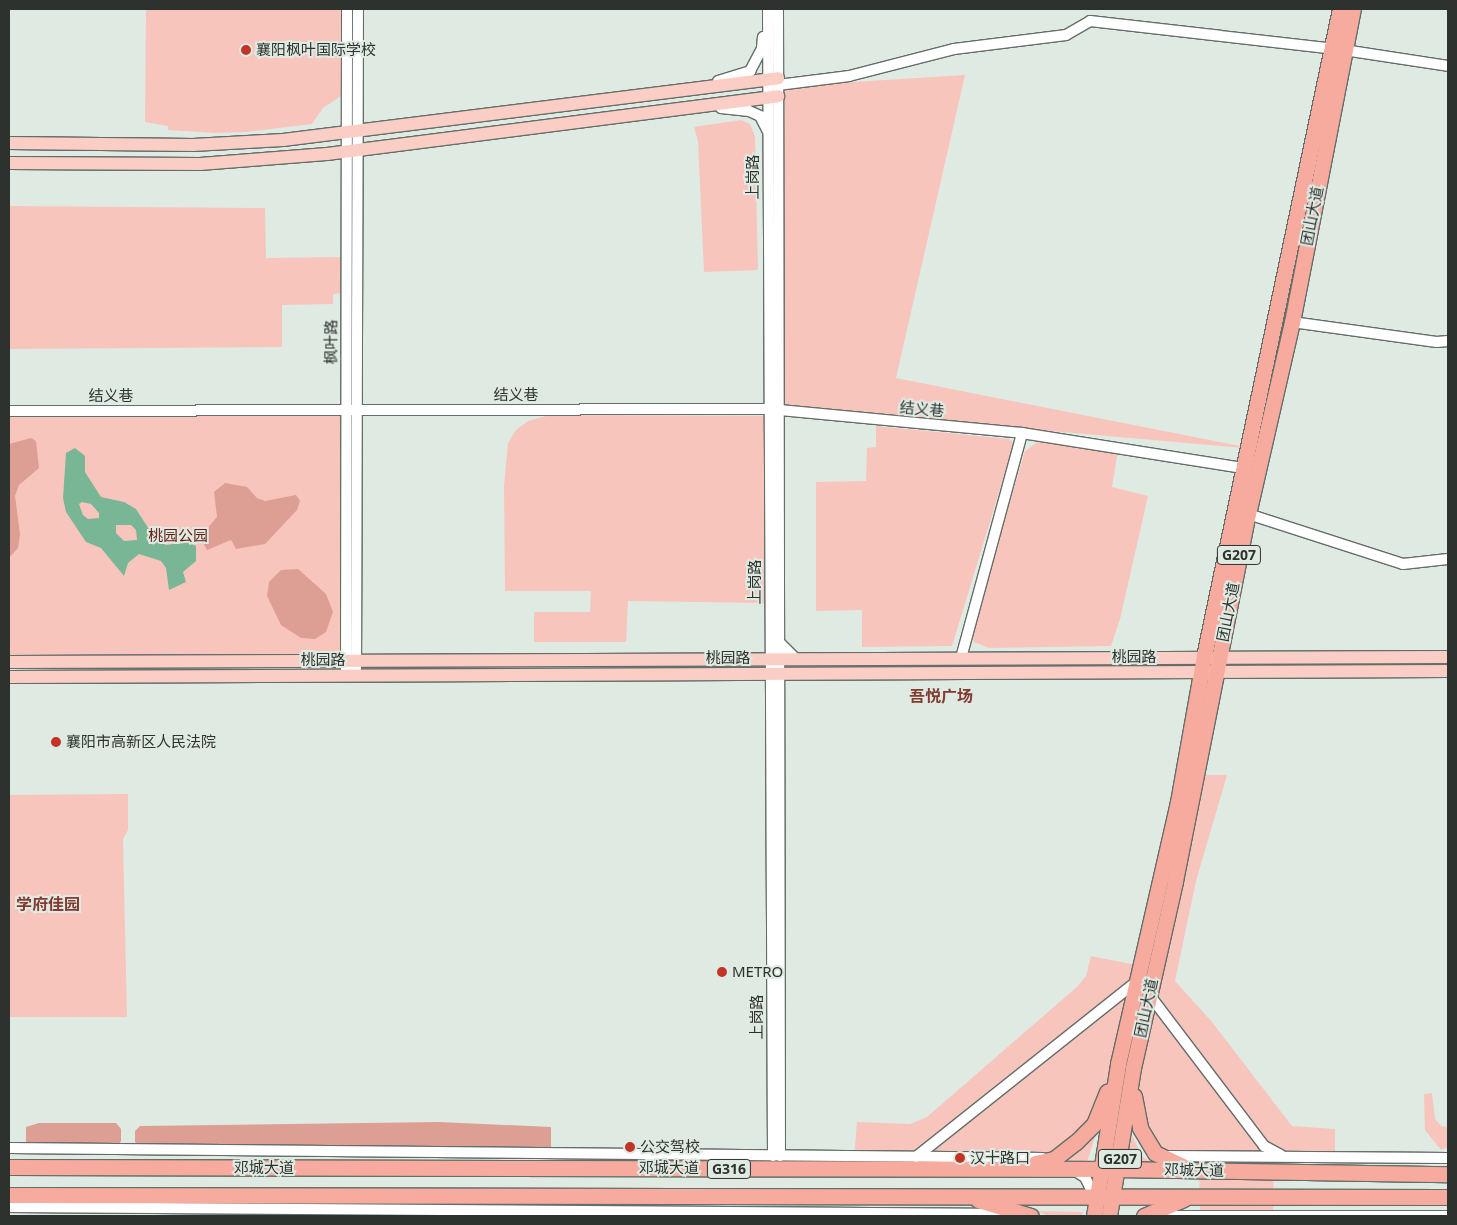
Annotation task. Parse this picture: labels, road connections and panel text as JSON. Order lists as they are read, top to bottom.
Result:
{
  "streets": {
    "highway": [
      "团山大道",
      "G207",
      "邓城大道",
      "G316"
    ],
    "main road": ["桃园路"],
    "street": ["上岗路", "枫叶路", "结义巷"]
  },
  "crossings": [
    ["上岗路", "结义巷"],
    ["上岗路", "桃园路"],
    ["团山大道", "结义巷"],
    ["团山大道", "G207"],
    ["团山大道", "桃园路"],
    ["团山大道", "邓城大道"],
    ["枫叶路", "结义巷"],
    ["枫叶路", "桃园路"],
    ["G207", "邓城大道"]
  ],
  "districts": ["吾悦广场", "学府佳园"],
  "parks": ["桃园公园"],
  "places": [
    "襄阳枫叶国际学校",
    "襄阳市高新区人民法院",
    "METRO",
    "公交驾校",
    "汉十路口"
  ]
}
